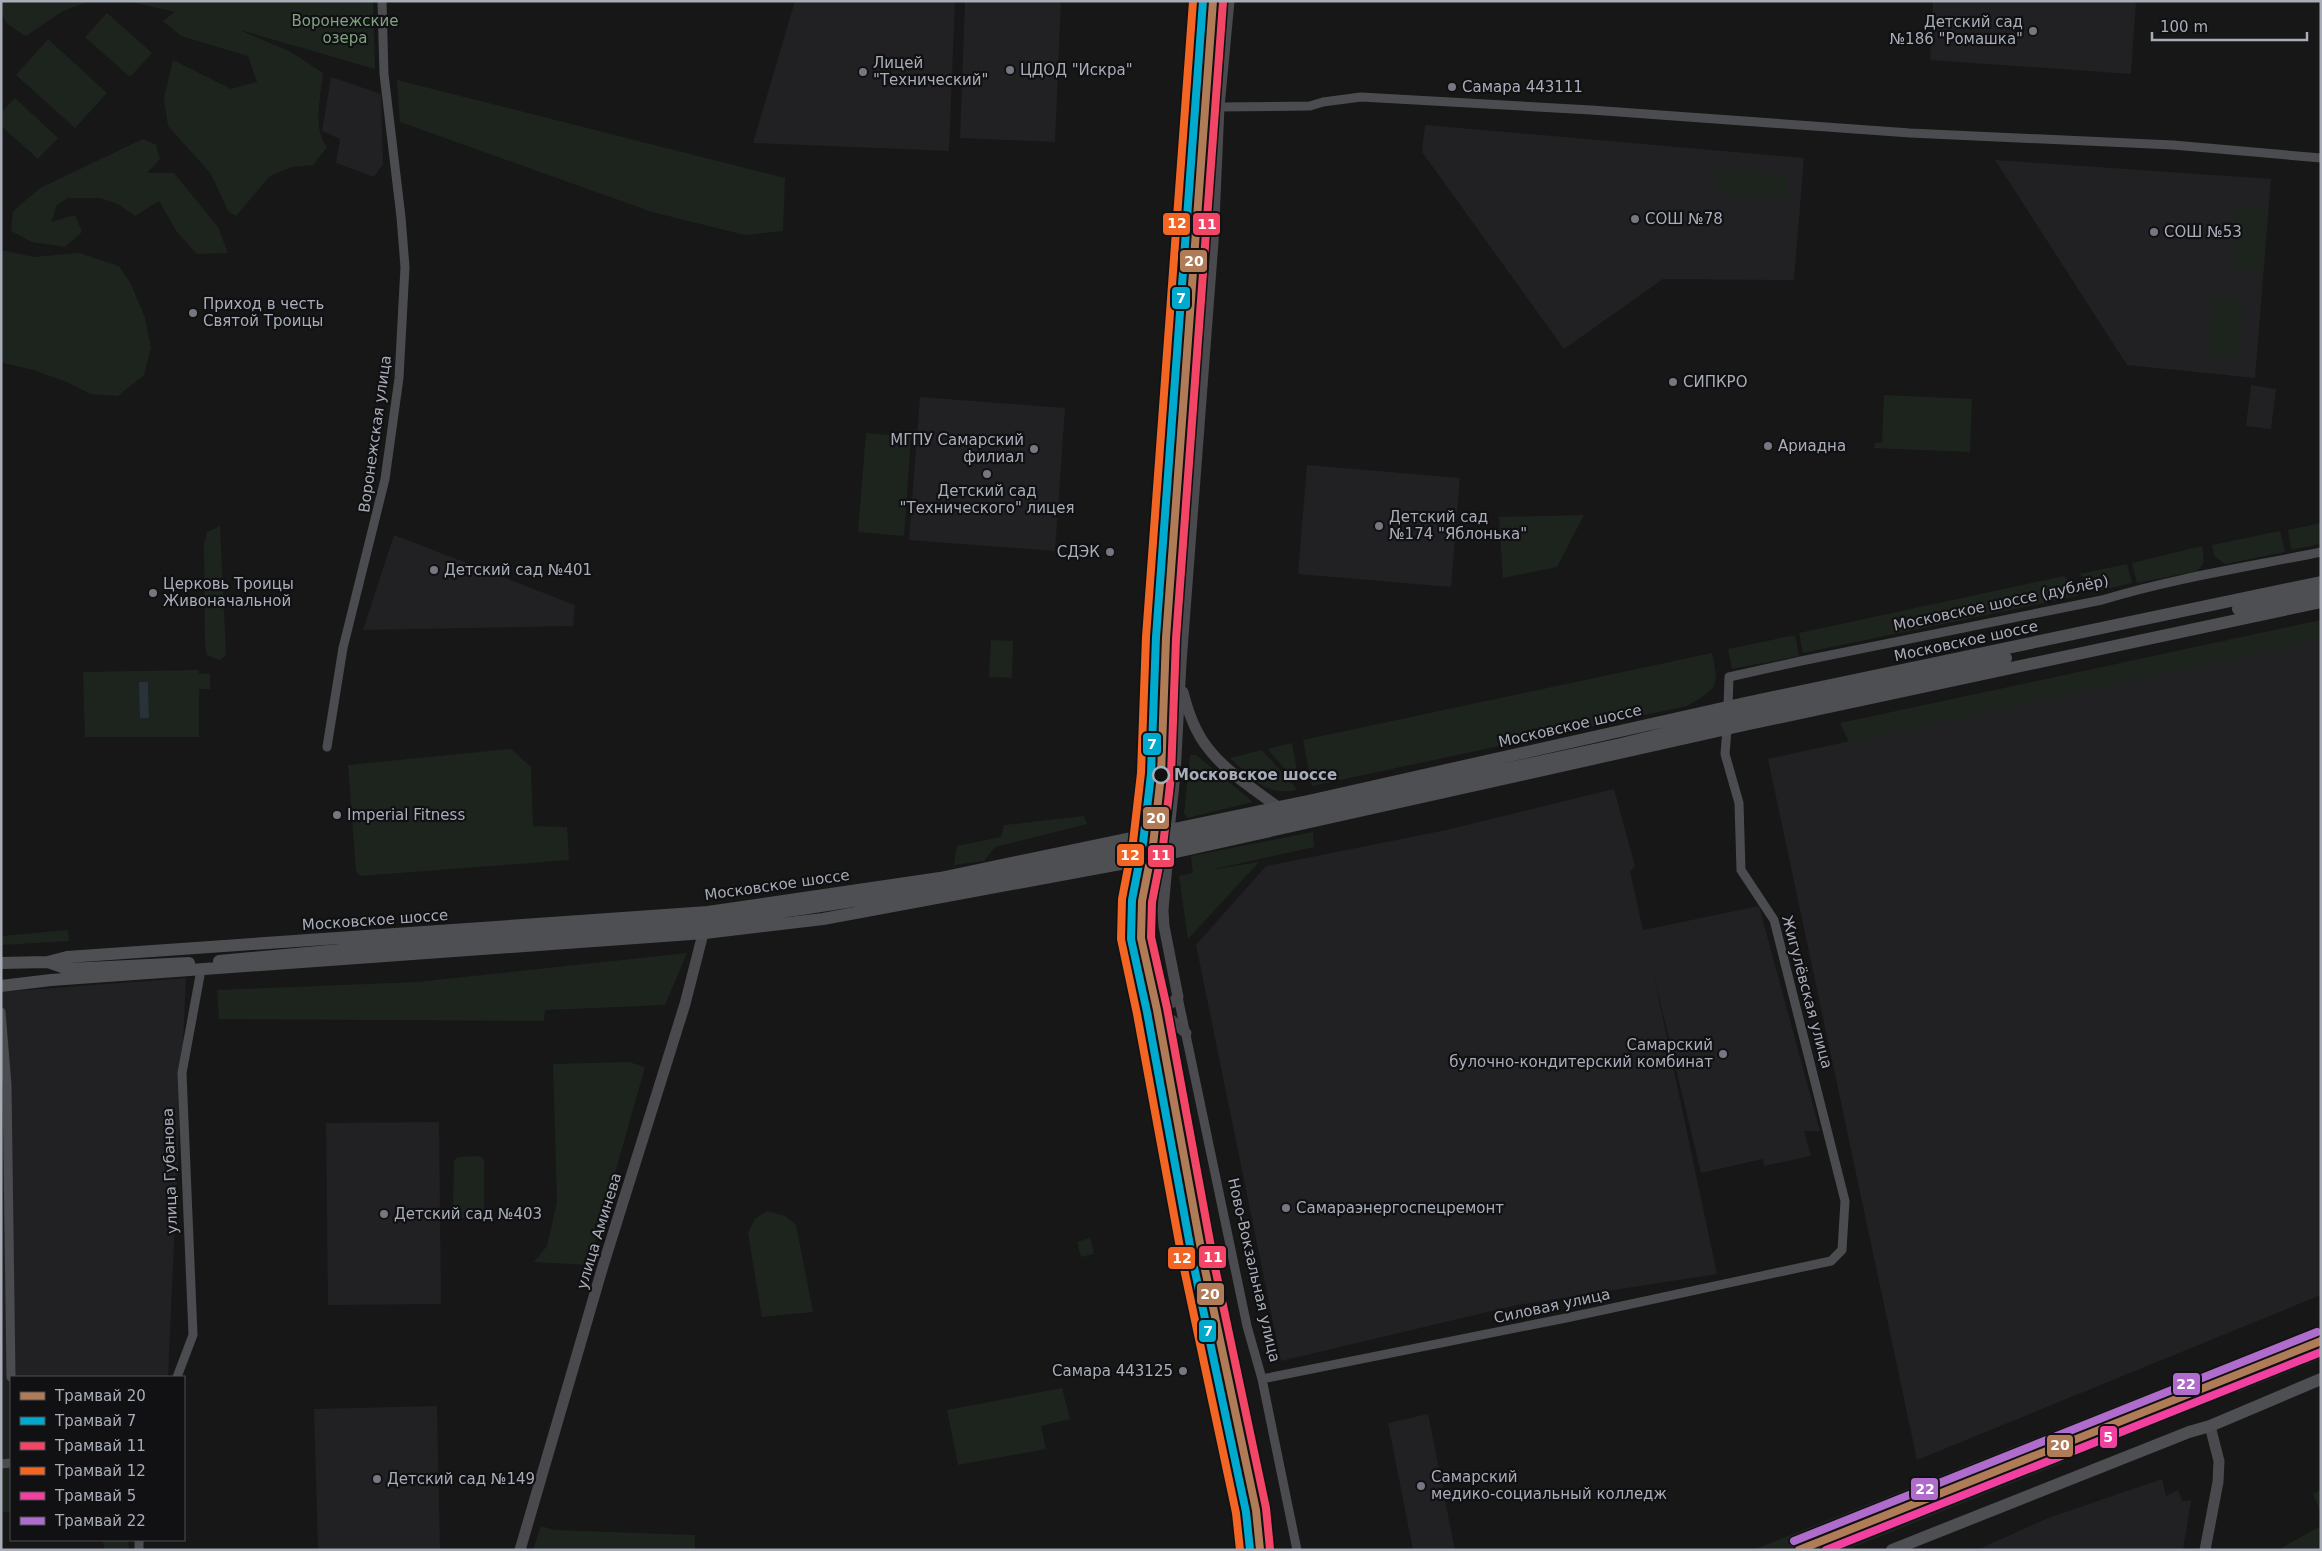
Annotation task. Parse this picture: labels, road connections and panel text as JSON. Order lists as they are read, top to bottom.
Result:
{
  "streets": {
    "main road": ["Московское шоссе", "улица Аминева", "Ново-Вокзальная улица"],
    "street": [
      "Воронежская улица",
      "Московское шоссе (дублёр)",
      "Жигулёвская улица",
      "улица Губанова",
      "Силовая улица"
    ]
  },
  "crossings": [
    ["Московское шоссе (дублёр)", "Московское шоссе"],
    ["Московское шоссе (дублёр)", "Жигулёвская улица"],
    ["Московское шоссе", "Жигулёвская улица"],
    ["Московское шоссе", "улица Губанова"],
    ["Московское шоссе", "улица Аминева"],
    ["Московское шоссе", "Ново-Вокзальная улица"],
    ["Жигулёвская улица", "Силовая улица"],
    ["Ново-Вокзальная улица", "Силовая улица"]
  ],
  "parks": ["Воронежские озера"],
  "places": [
    "Детский сад №186 \"Ромашка\"",
    "ЦДОД \"Искра\"",
    "Лицей \"Технический\"",
    "Самара 443111",
    "СОШ №78",
    "СОШ №53",
    "Приход в честь Святой Троицы",
    "СИПКРО",
    "Ариадна",
    "МГПУ Самарский филиал",
    "Детский сад \"Технического\" лицея",
    "Детский сад №174 \"Яблонька\"",
    "СДЭК",
    "Детский сад №401",
    "Церковь Троицы Живоначальной",
    "Московское шоссе",
    "Imperial Fitness",
    "Самарский булочно-кондитерский комбинат",
    "Самараэнергоспецремонт",
    "Детский сад №403",
    "Самара 443125",
    "Детский сад №149",
    "Самарский медико-социальный колледж"
  ],
  "lines": [
    "tram line 20",
    "tram line 7",
    "tram line 12",
    "tram line 11",
    "tram line 22",
    "tram line 5"
  ],
  "legend": [
    "Трамвай 20",
    "Трамвай 7",
    "Трамвай 11",
    "Трамвай 12",
    "Трамвай 5",
    "Трамвай 22"
  ],
  "scale_bar": "100 m"
}
